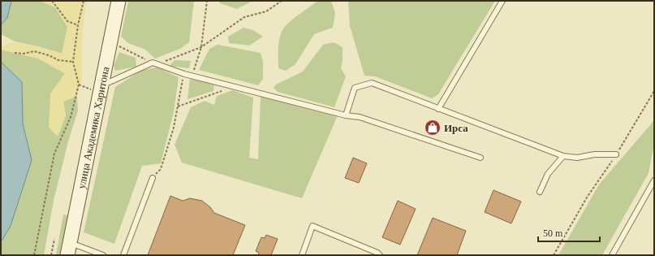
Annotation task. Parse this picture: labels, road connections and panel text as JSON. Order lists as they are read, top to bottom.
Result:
{
  "streets": {
    "street": ["улица Академика Харитона"]
  },
  "places": {
    "shop": ["Ирса"]
  },
  "scale_bar": "50 m"
}
